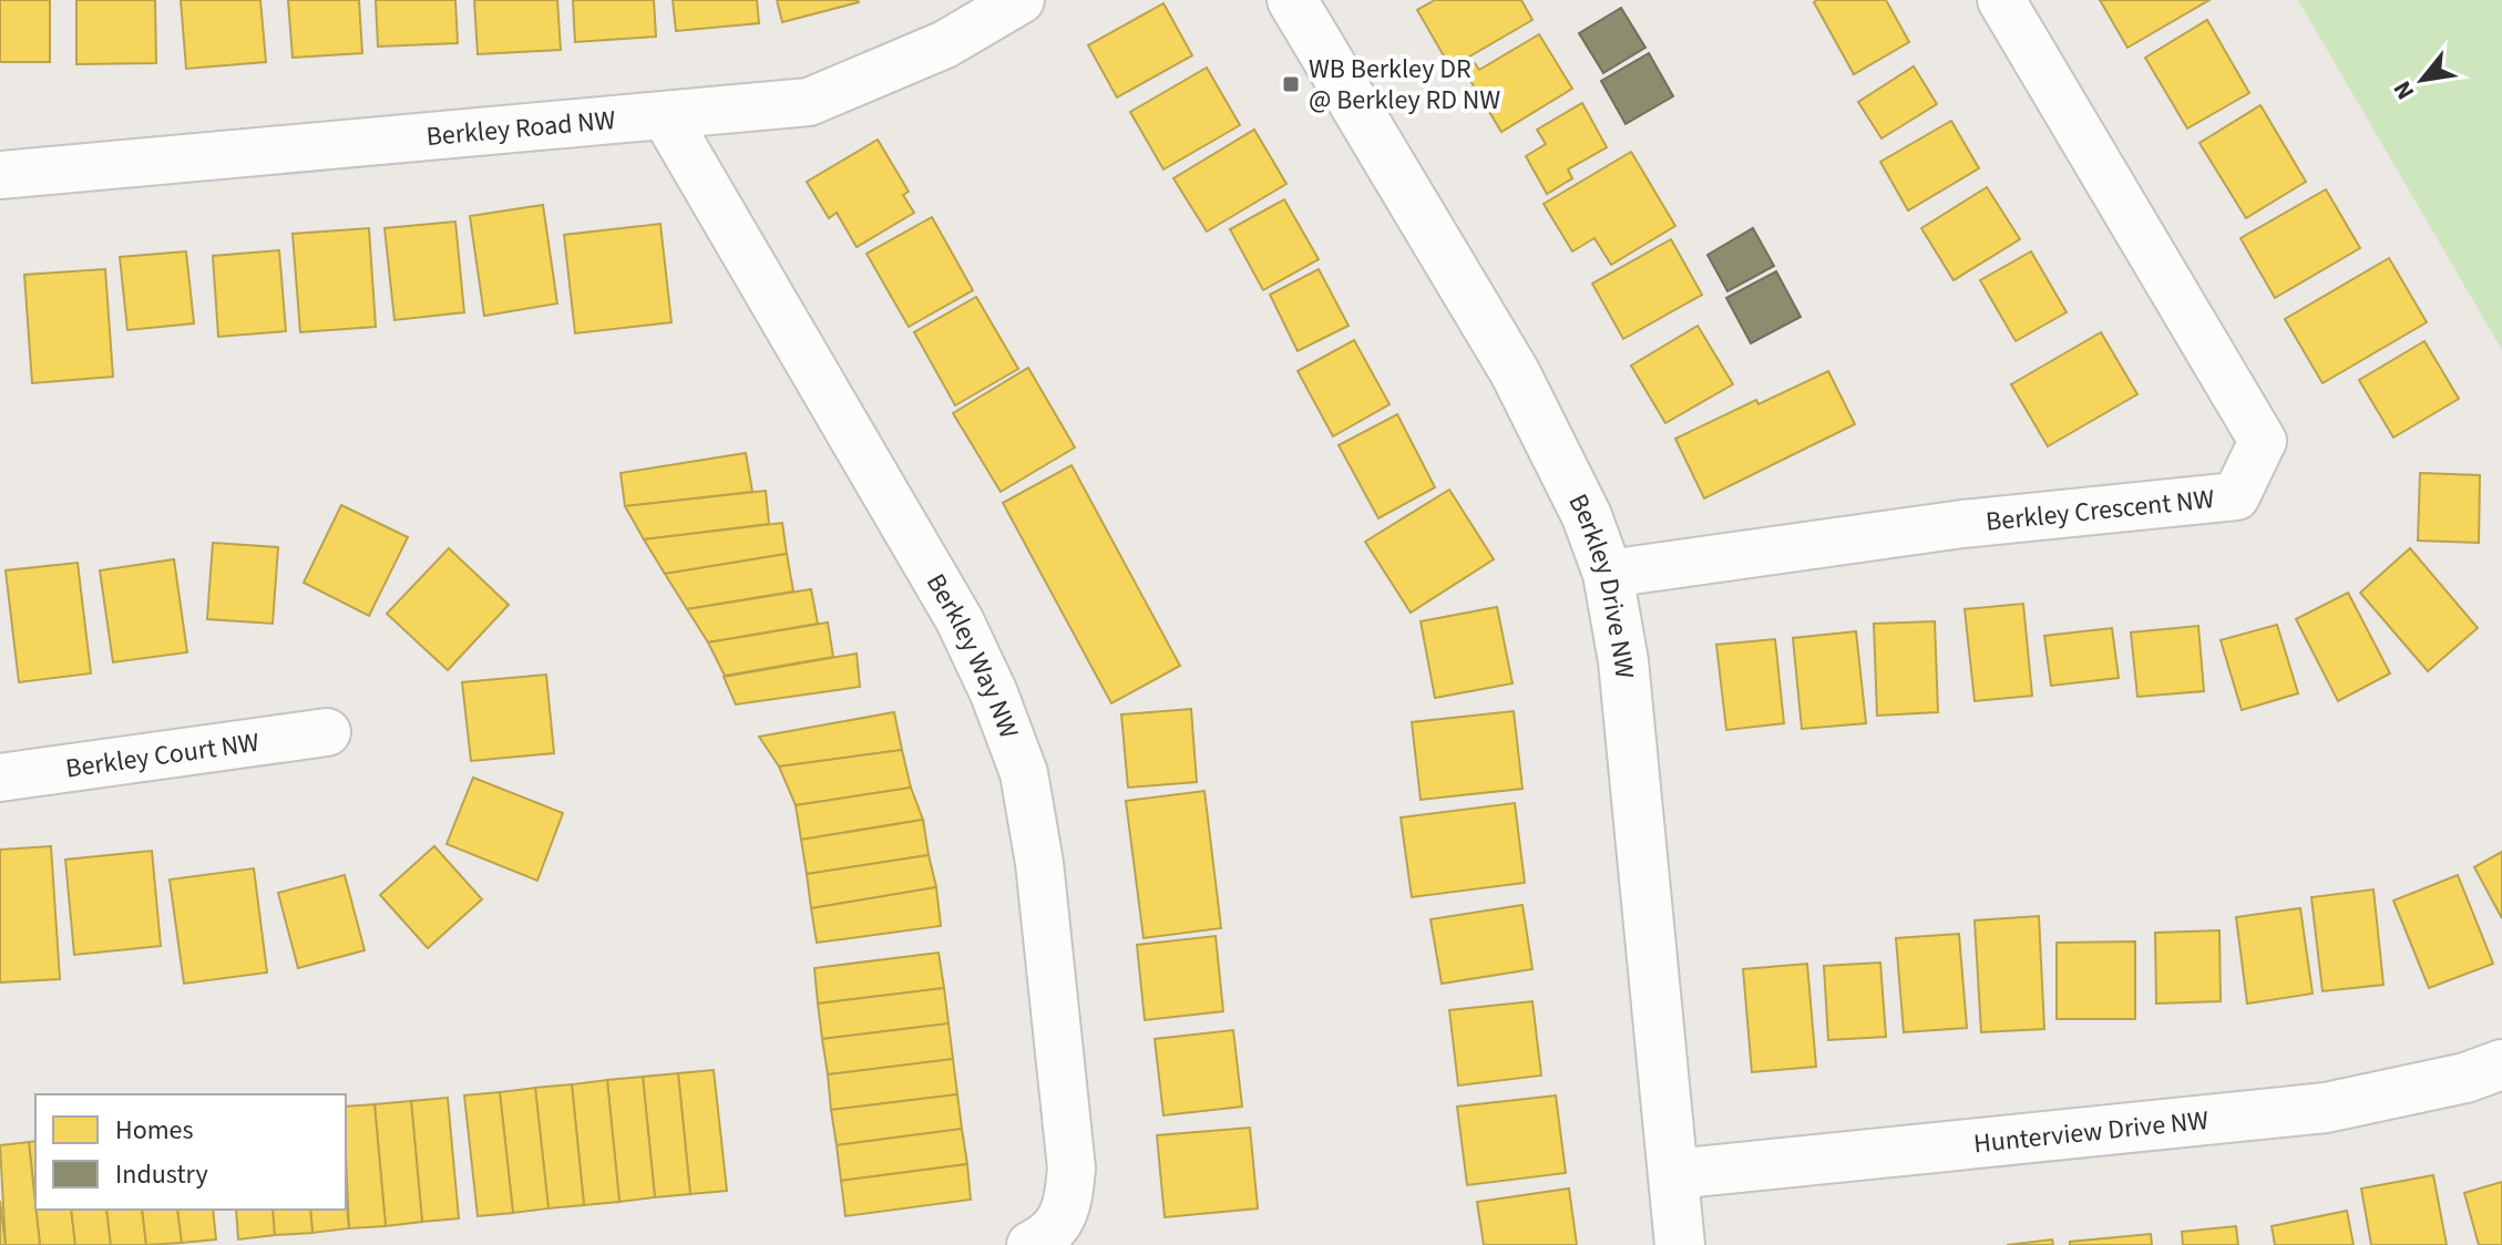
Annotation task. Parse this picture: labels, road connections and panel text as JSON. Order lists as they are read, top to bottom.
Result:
{
  "streets": {
    "street": [
      "Berkley Road NW",
      "Berkley Crescent NW",
      "Berkley Drive NW",
      "Berkley Way NW",
      "Berkley Court NW",
      "Hunterview Drive NW"
    ]
  },
  "crossings": [
    ["Berkley Road NW", "Berkley Way NW"],
    ["Berkley Crescent NW", "Berkley Drive NW"],
    ["Berkley Drive NW", "Hunterview Drive NW"]
  ],
  "places": {
    "transit": ["WB Berkley DR @ Berkley RD NW"]
  },
  "legend": ["Homes", "Industry"],
  "north": "bottom left"
}
